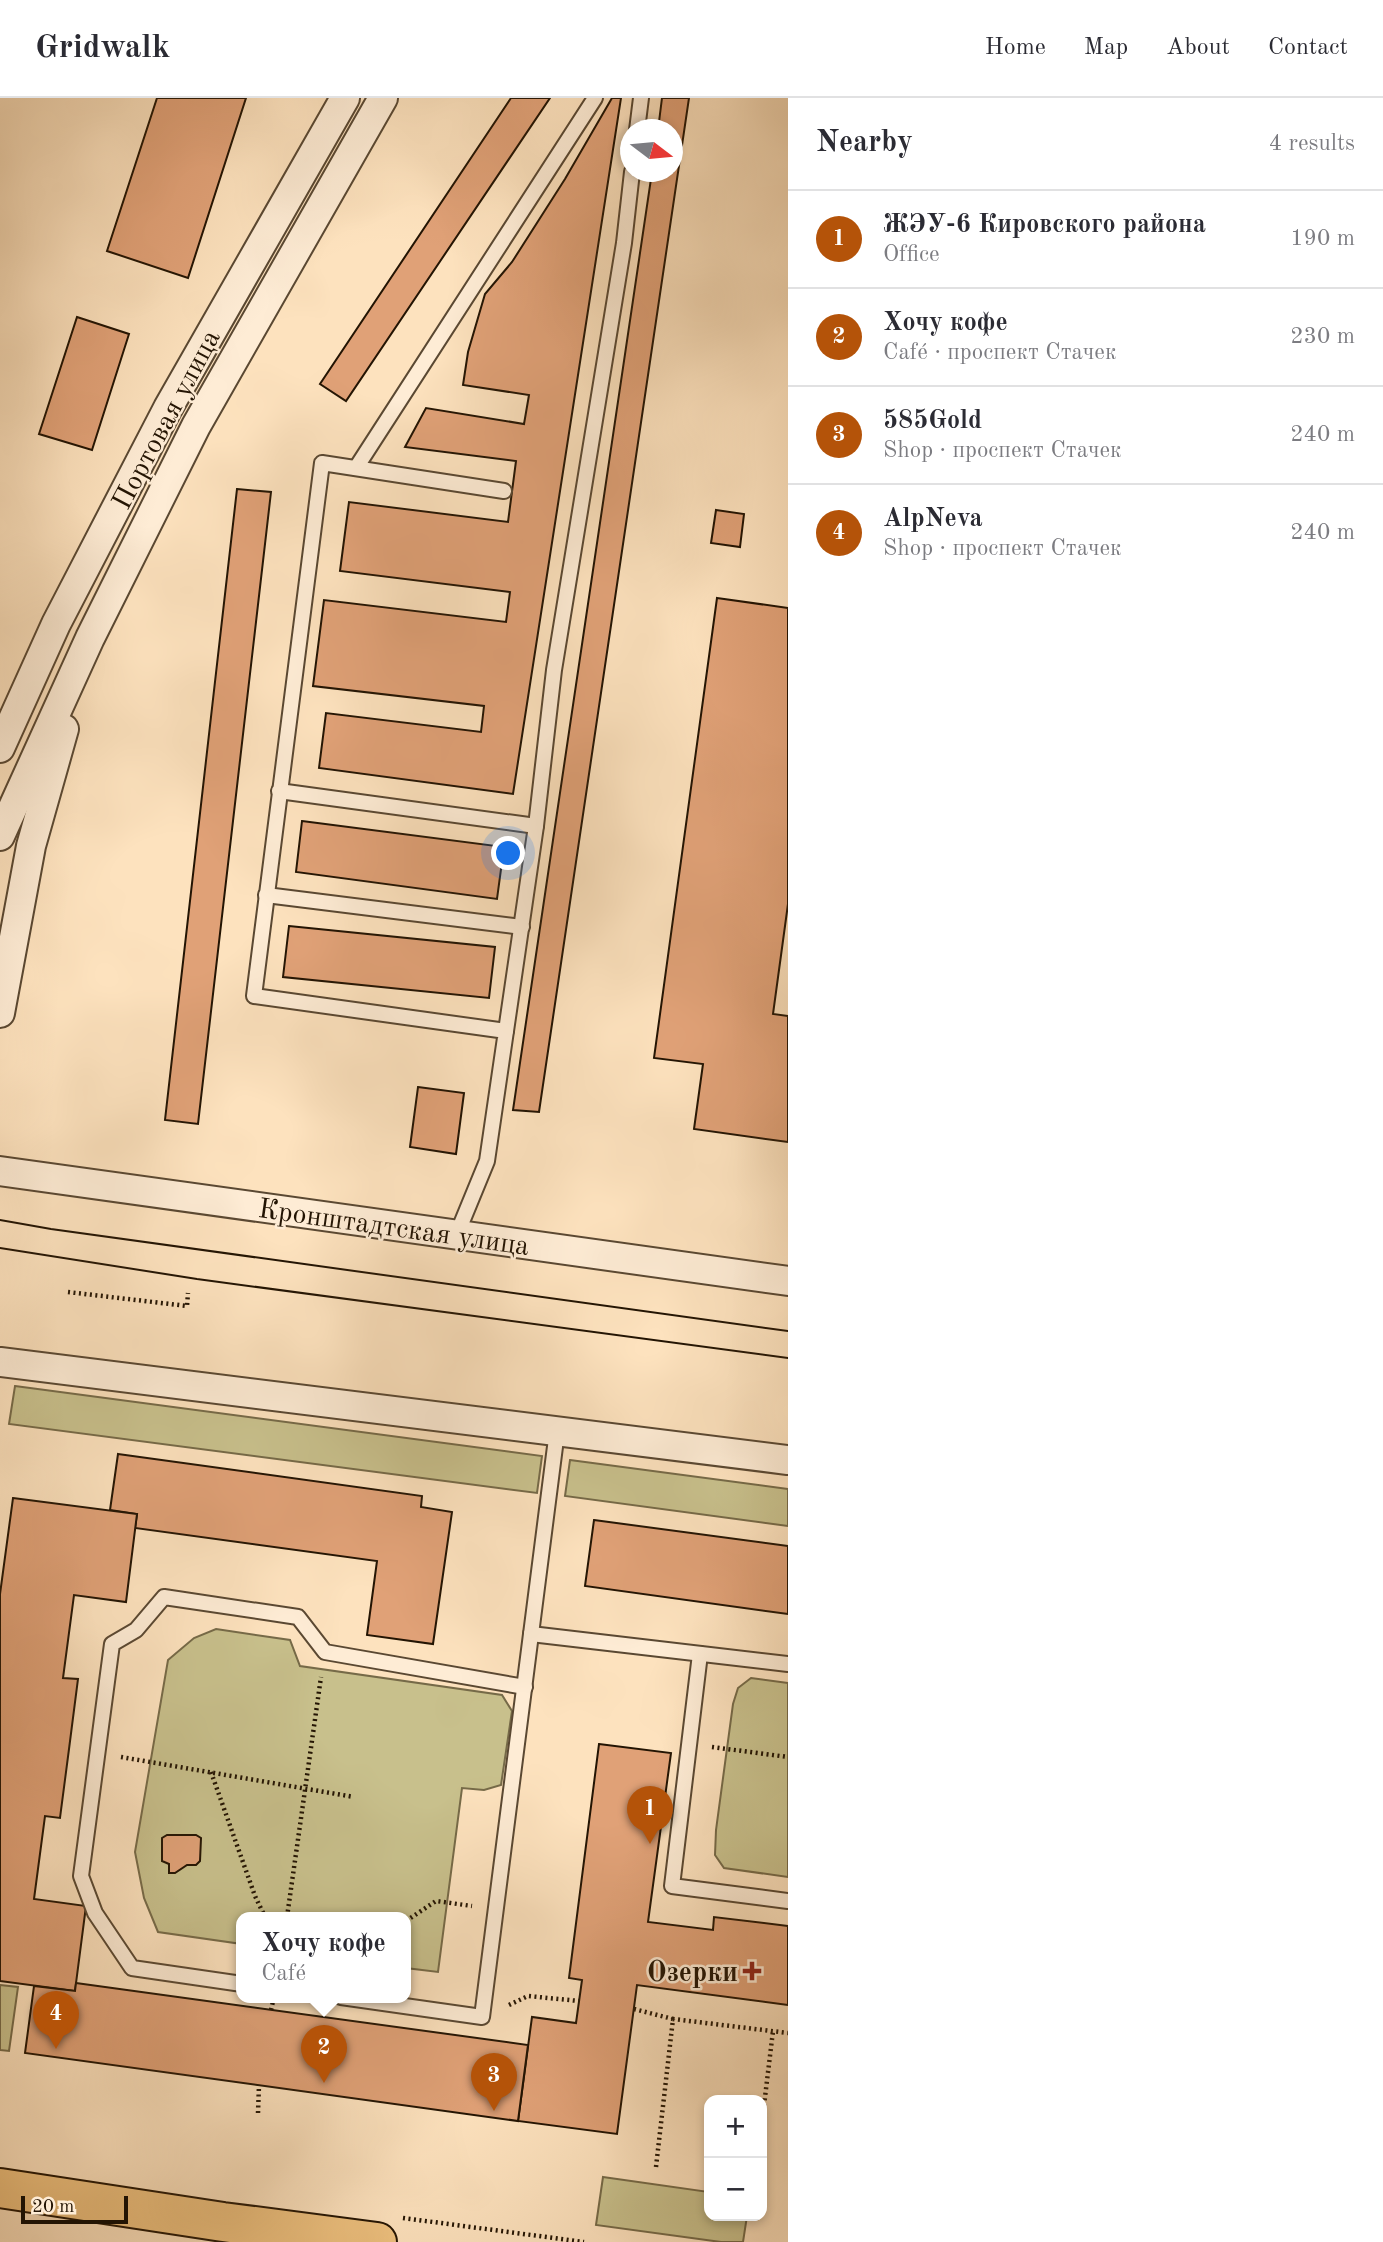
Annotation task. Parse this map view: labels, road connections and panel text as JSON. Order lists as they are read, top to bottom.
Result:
{
  "streets": {
    "street": ["Портовая улица", "Кронштадтская улица"]
  },
  "places": {
    "health": ["Озерки"]
  },
  "scale_bar": "20 m",
  "north": "right",
  "page": {
    "header": "Gridwalk",
    "nav": [
      "Home",
      "Map",
      "About",
      "Contact"
    ],
    "heading": ["Nearby", "4 results"],
    "list": [
      {
        "mark": "1",
        "name": "ЖЭУ-6 Кировского района",
        "note": "Office",
        "value": "190 m"
      },
      {
        "mark": "2",
        "name": "Хочу кофе",
        "note": "Café · проспект Стачек",
        "value": "230 m"
      },
      {
        "mark": "3",
        "name": "585Gold",
        "note": "Shop · проспект Стачек",
        "value": "240 m"
      },
      {
        "mark": "4",
        "name": "AlpNeva",
        "note": "Shop · проспект Стачек",
        "value": "240 m"
      }
    ],
    "pins": [
      "1",
      "4",
      "2",
      "3"
    ],
    "popup": ["Хочу кофе", "Café"],
    "map_buttons": ["+", "−"],
    "scale": "20 m"
  }
}
